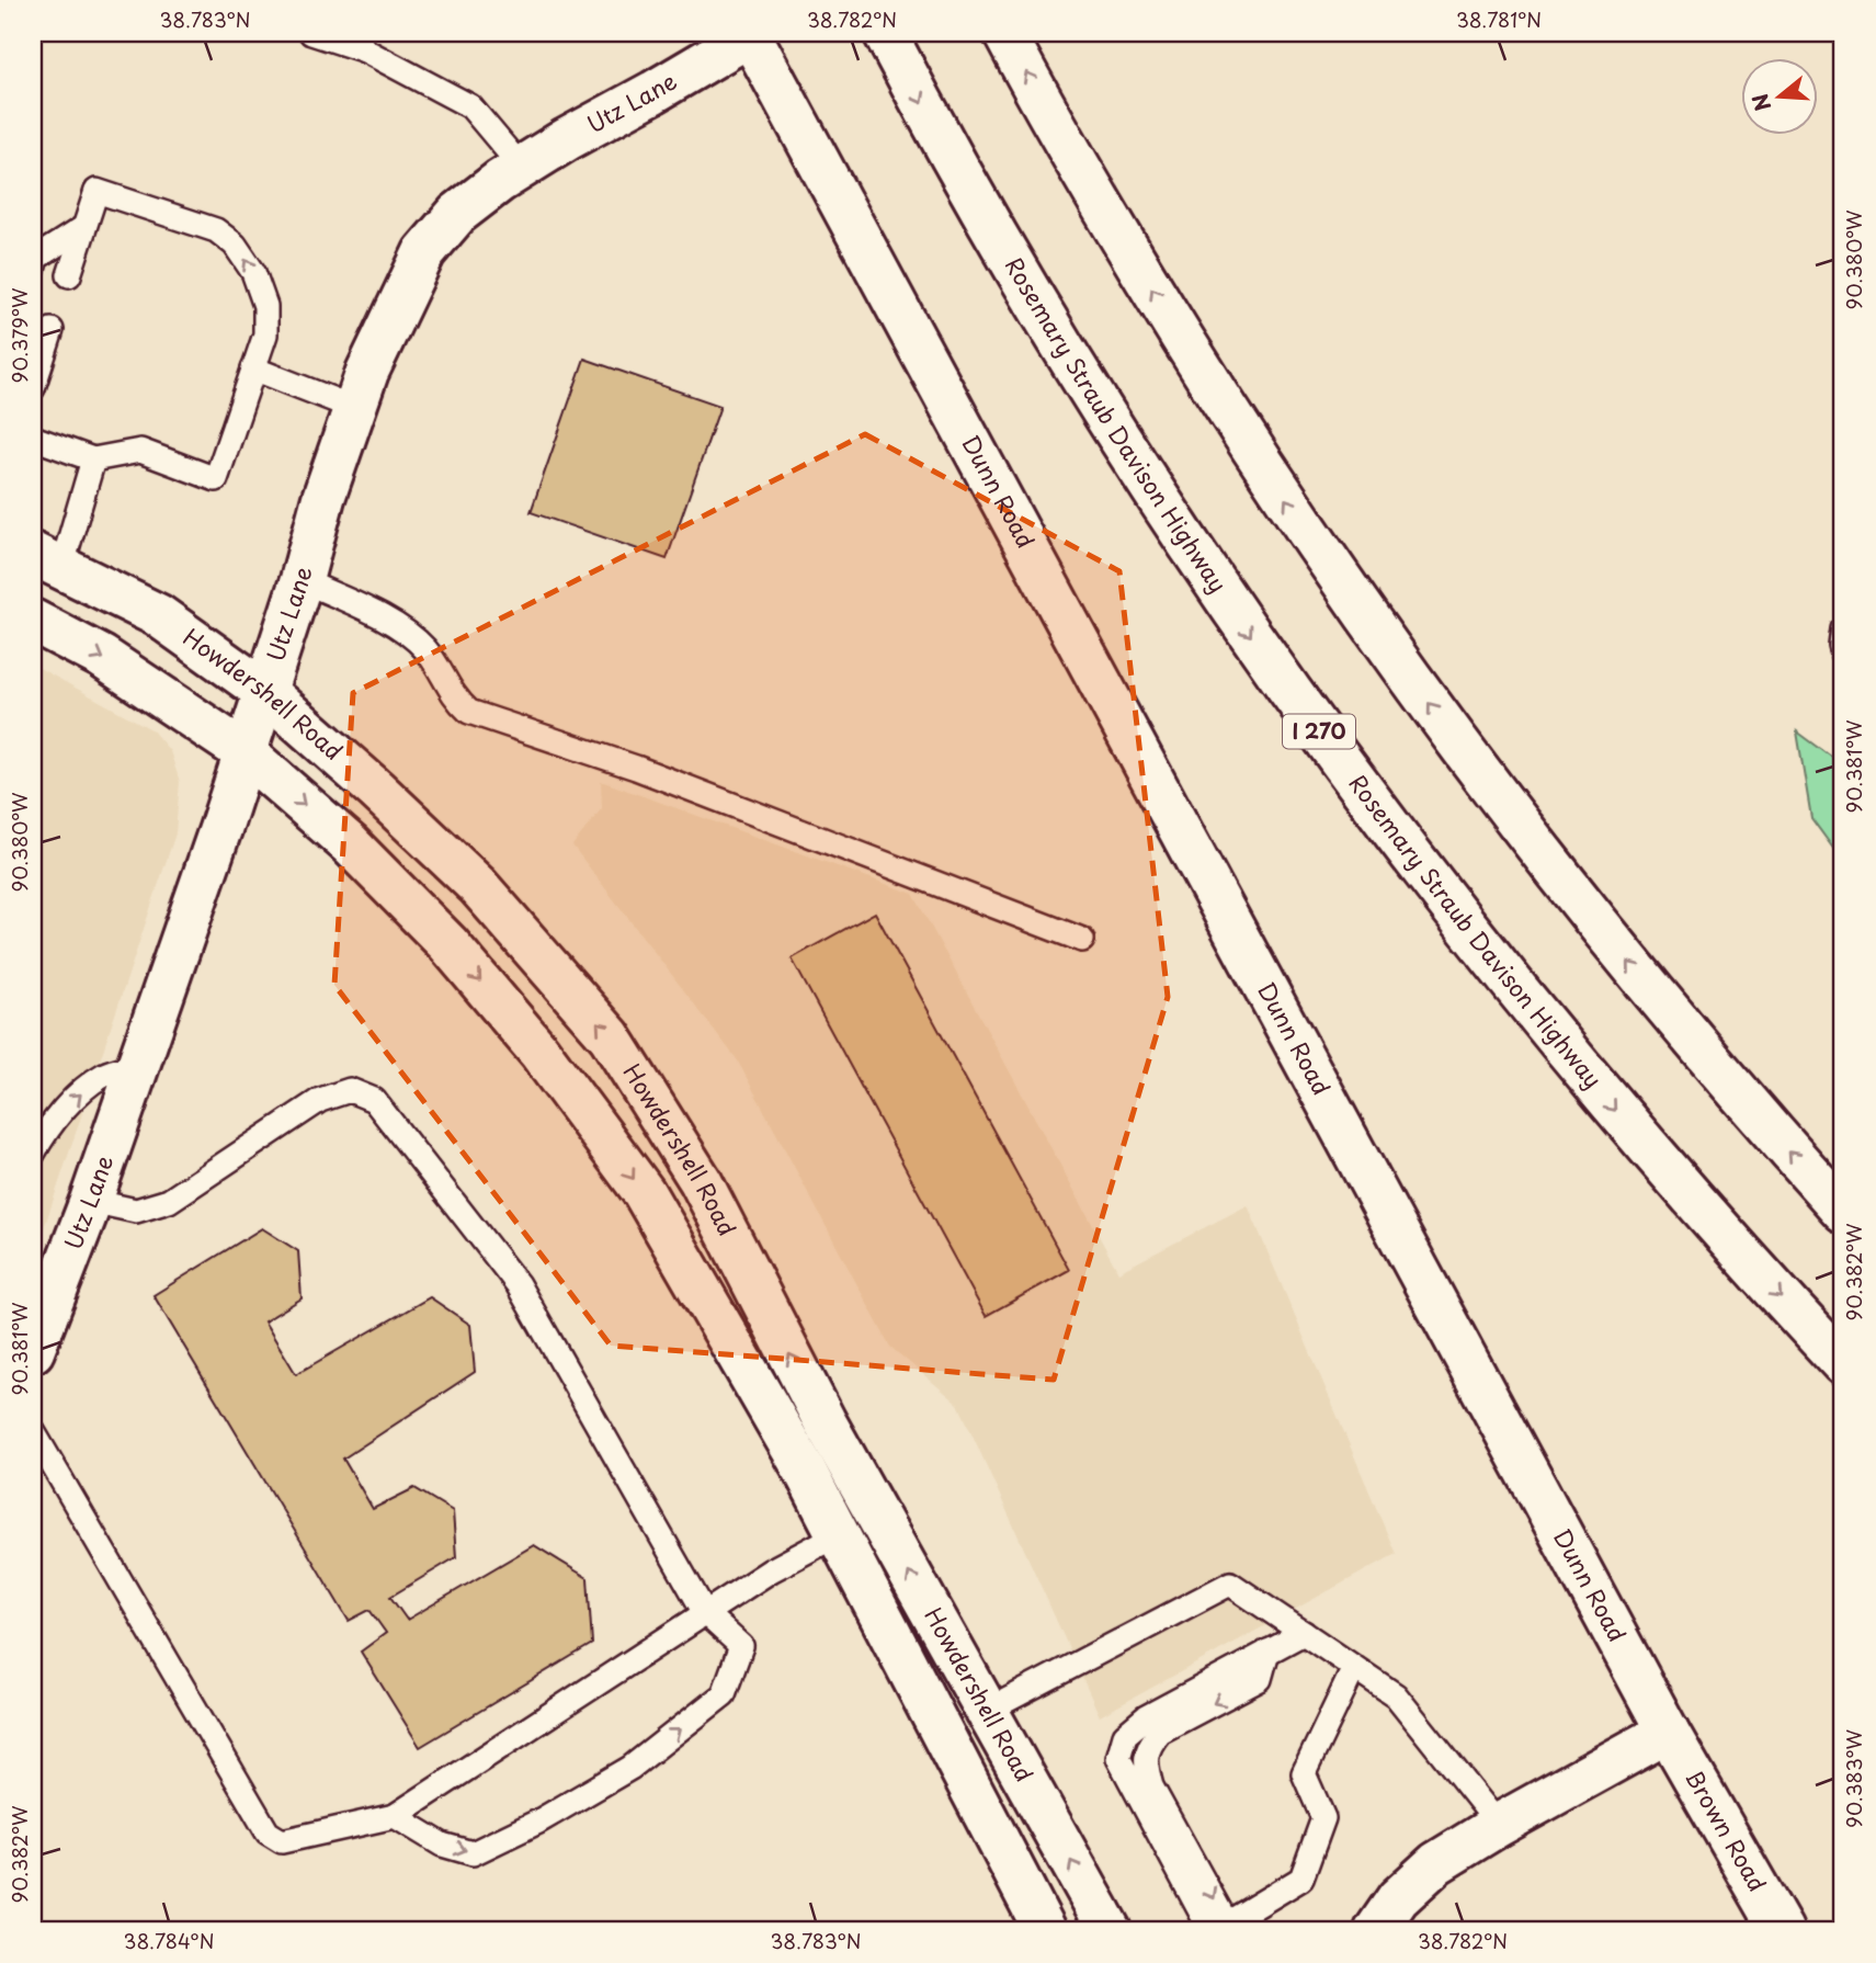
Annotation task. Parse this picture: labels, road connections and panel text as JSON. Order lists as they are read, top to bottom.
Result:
{
  "streets": {
    "main road": [
      "Utz Lane",
      "Rosemary Straub Davison Highway",
      "Dunn Road",
      "Howdershell Road",
      "I 270",
      "Brown Road"
    ]
  },
  "crossings": [
    ["Utz Lane", "Dunn Road"],
    ["Utz Lane", "Howdershell Road"],
    ["Dunn Road", "Brown Road"]
  ],
  "north": "left",
  "coordinates": [
    "38.783°N",
    "38.782°N",
    "38.781°N",
    "90.380°W",
    "90.379°W",
    "90.381°W",
    "90.382°W",
    "90.383°W",
    "38.784°N"
  ]
}
